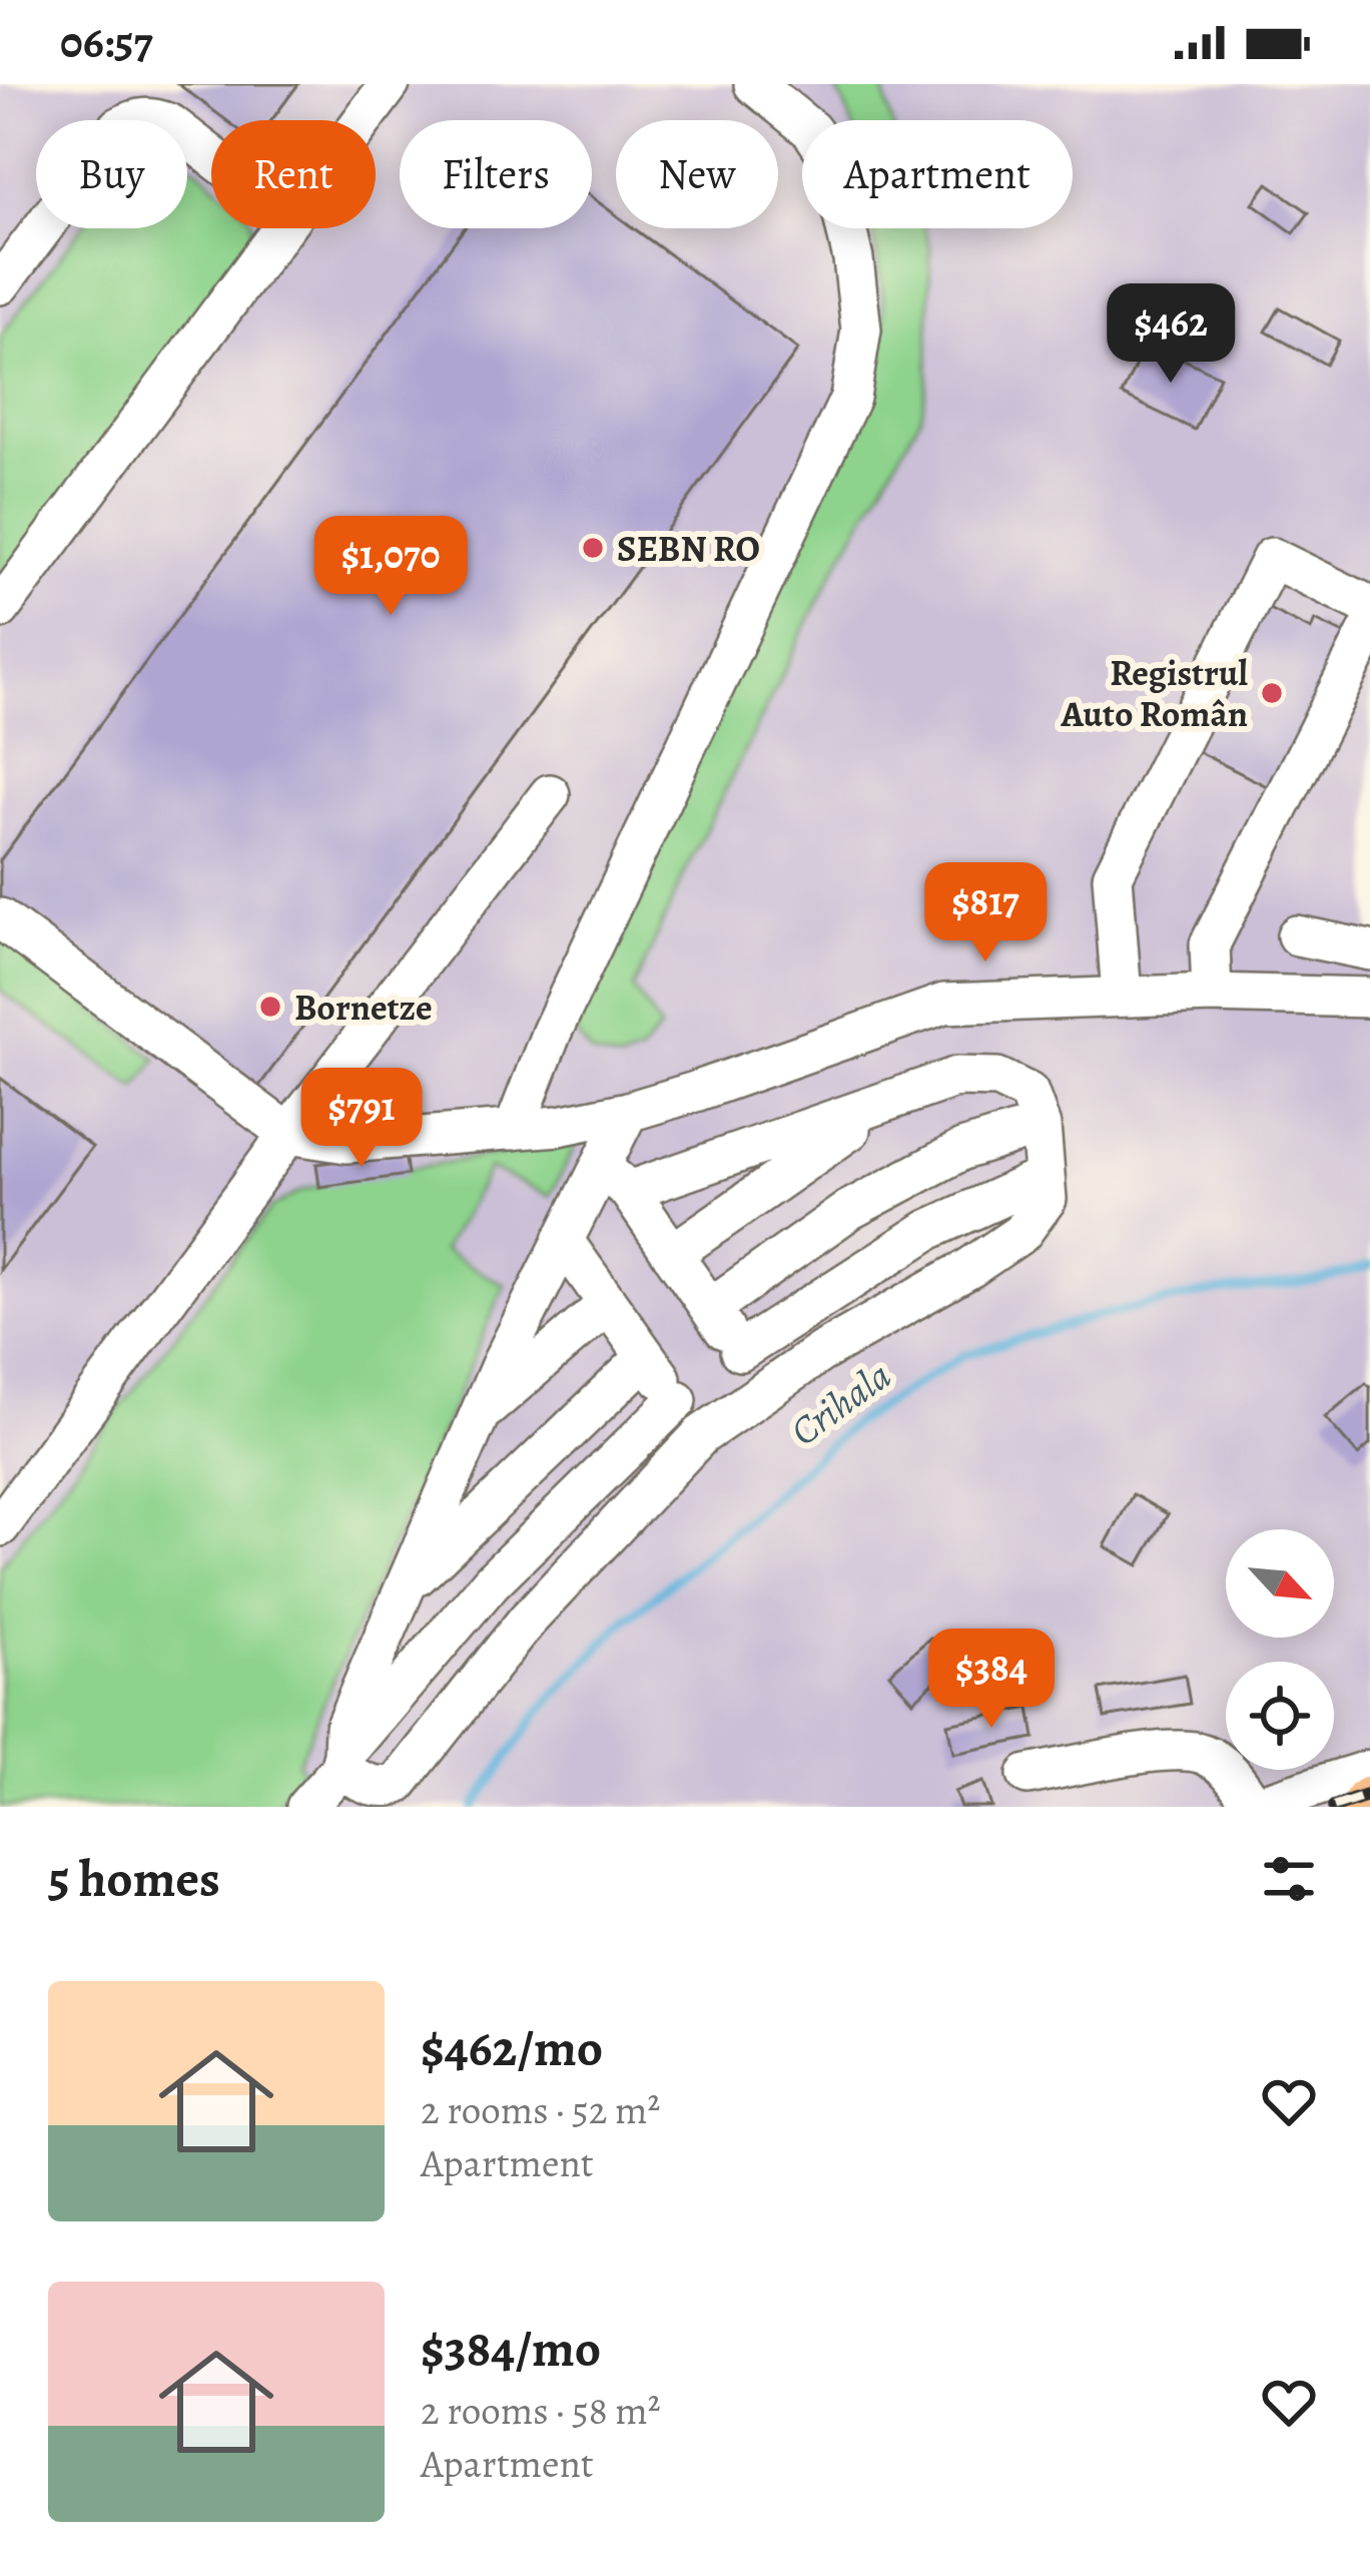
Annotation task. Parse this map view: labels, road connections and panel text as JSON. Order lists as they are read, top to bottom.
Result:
{
  "water": ["Crihala"],
  "places": ["SEBN RO", "Registrul Auto Român", "Bornetze"],
  "north": "bottom right",
  "page": {
    "status": "06:57",
    "chip": [
      "Buy",
      "Rent",
      "Filters",
      "New",
      "Apartment"
    ],
    "price": [
      "$462",
      "$1,070",
      "$817",
      "$791",
      "$384"
    ],
    "heading": "5 homes",
    "list": [
      {
        "name": "$462/mo",
        "note": "2 rooms · 52 m² · Apartment"
      },
      {
        "name": "$384/mo",
        "note": "2 rooms · 58 m² · Apartment"
      }
    ]
  }
}
